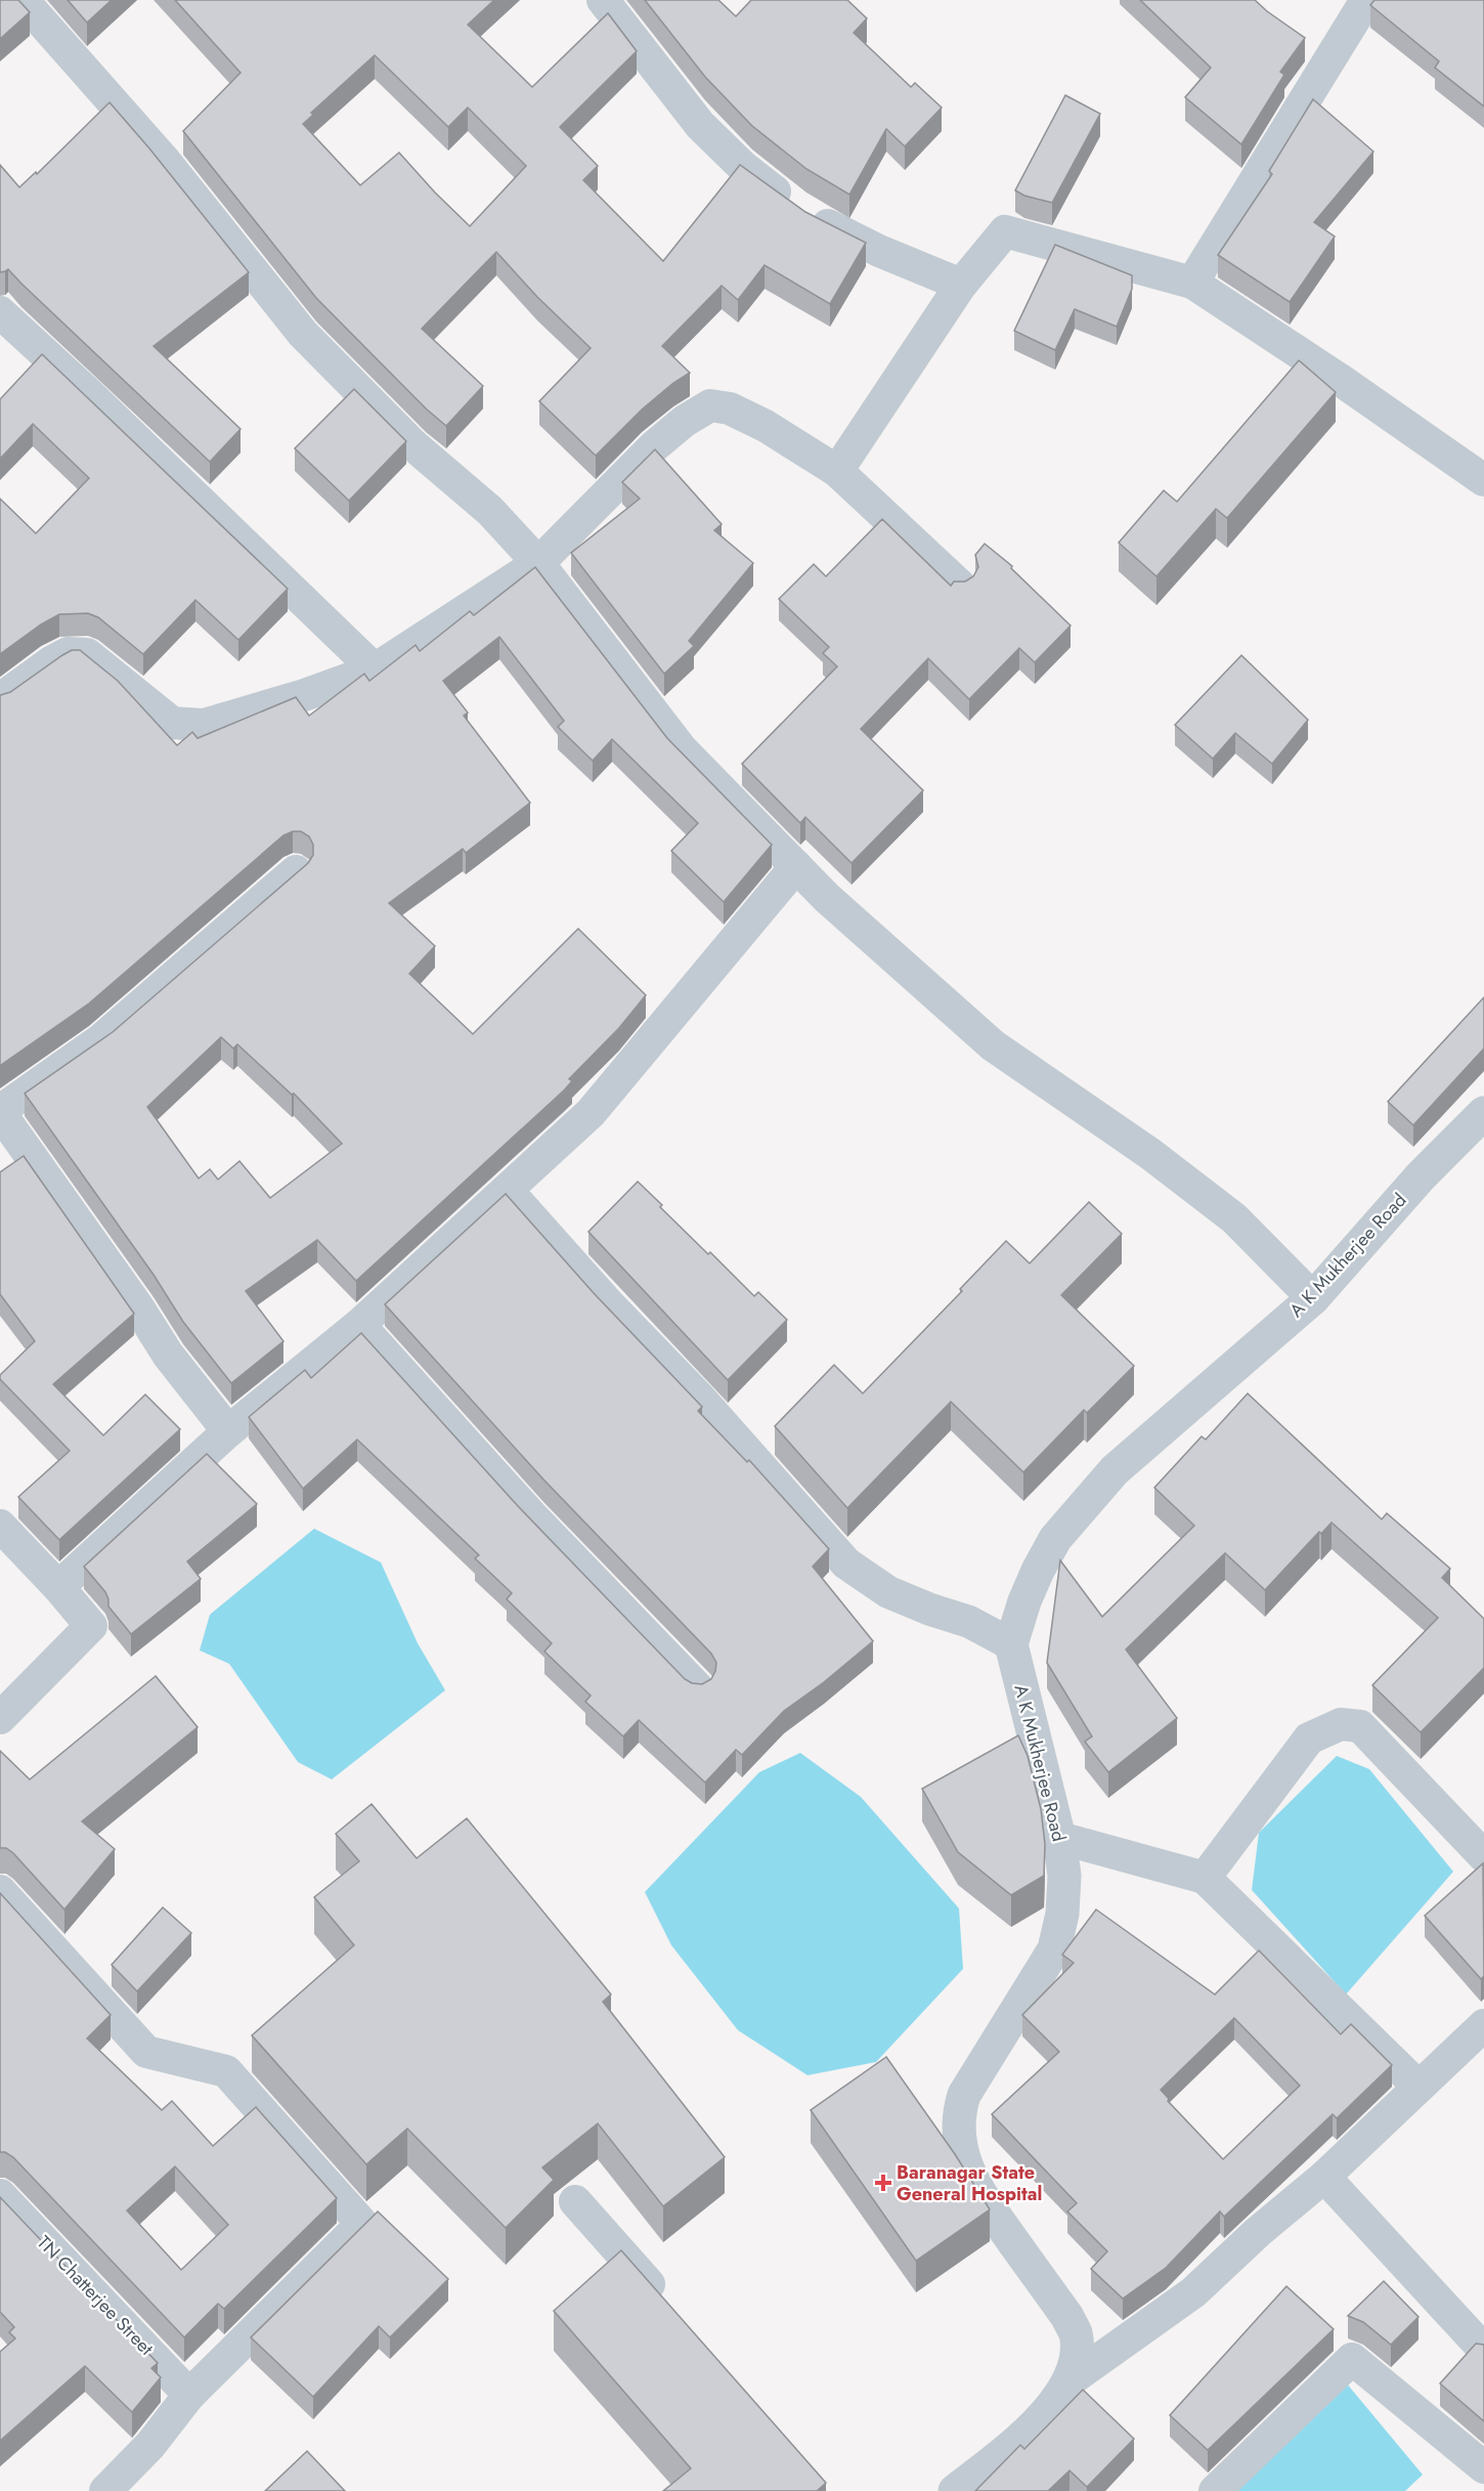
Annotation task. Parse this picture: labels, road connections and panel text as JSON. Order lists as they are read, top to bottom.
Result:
{
  "streets": {
    "street": ["A K Mukherjee Road", "TN Chatterjee Street"]
  },
  "places": {
    "health": ["Baranagar State General Hospital"]
  }
}
